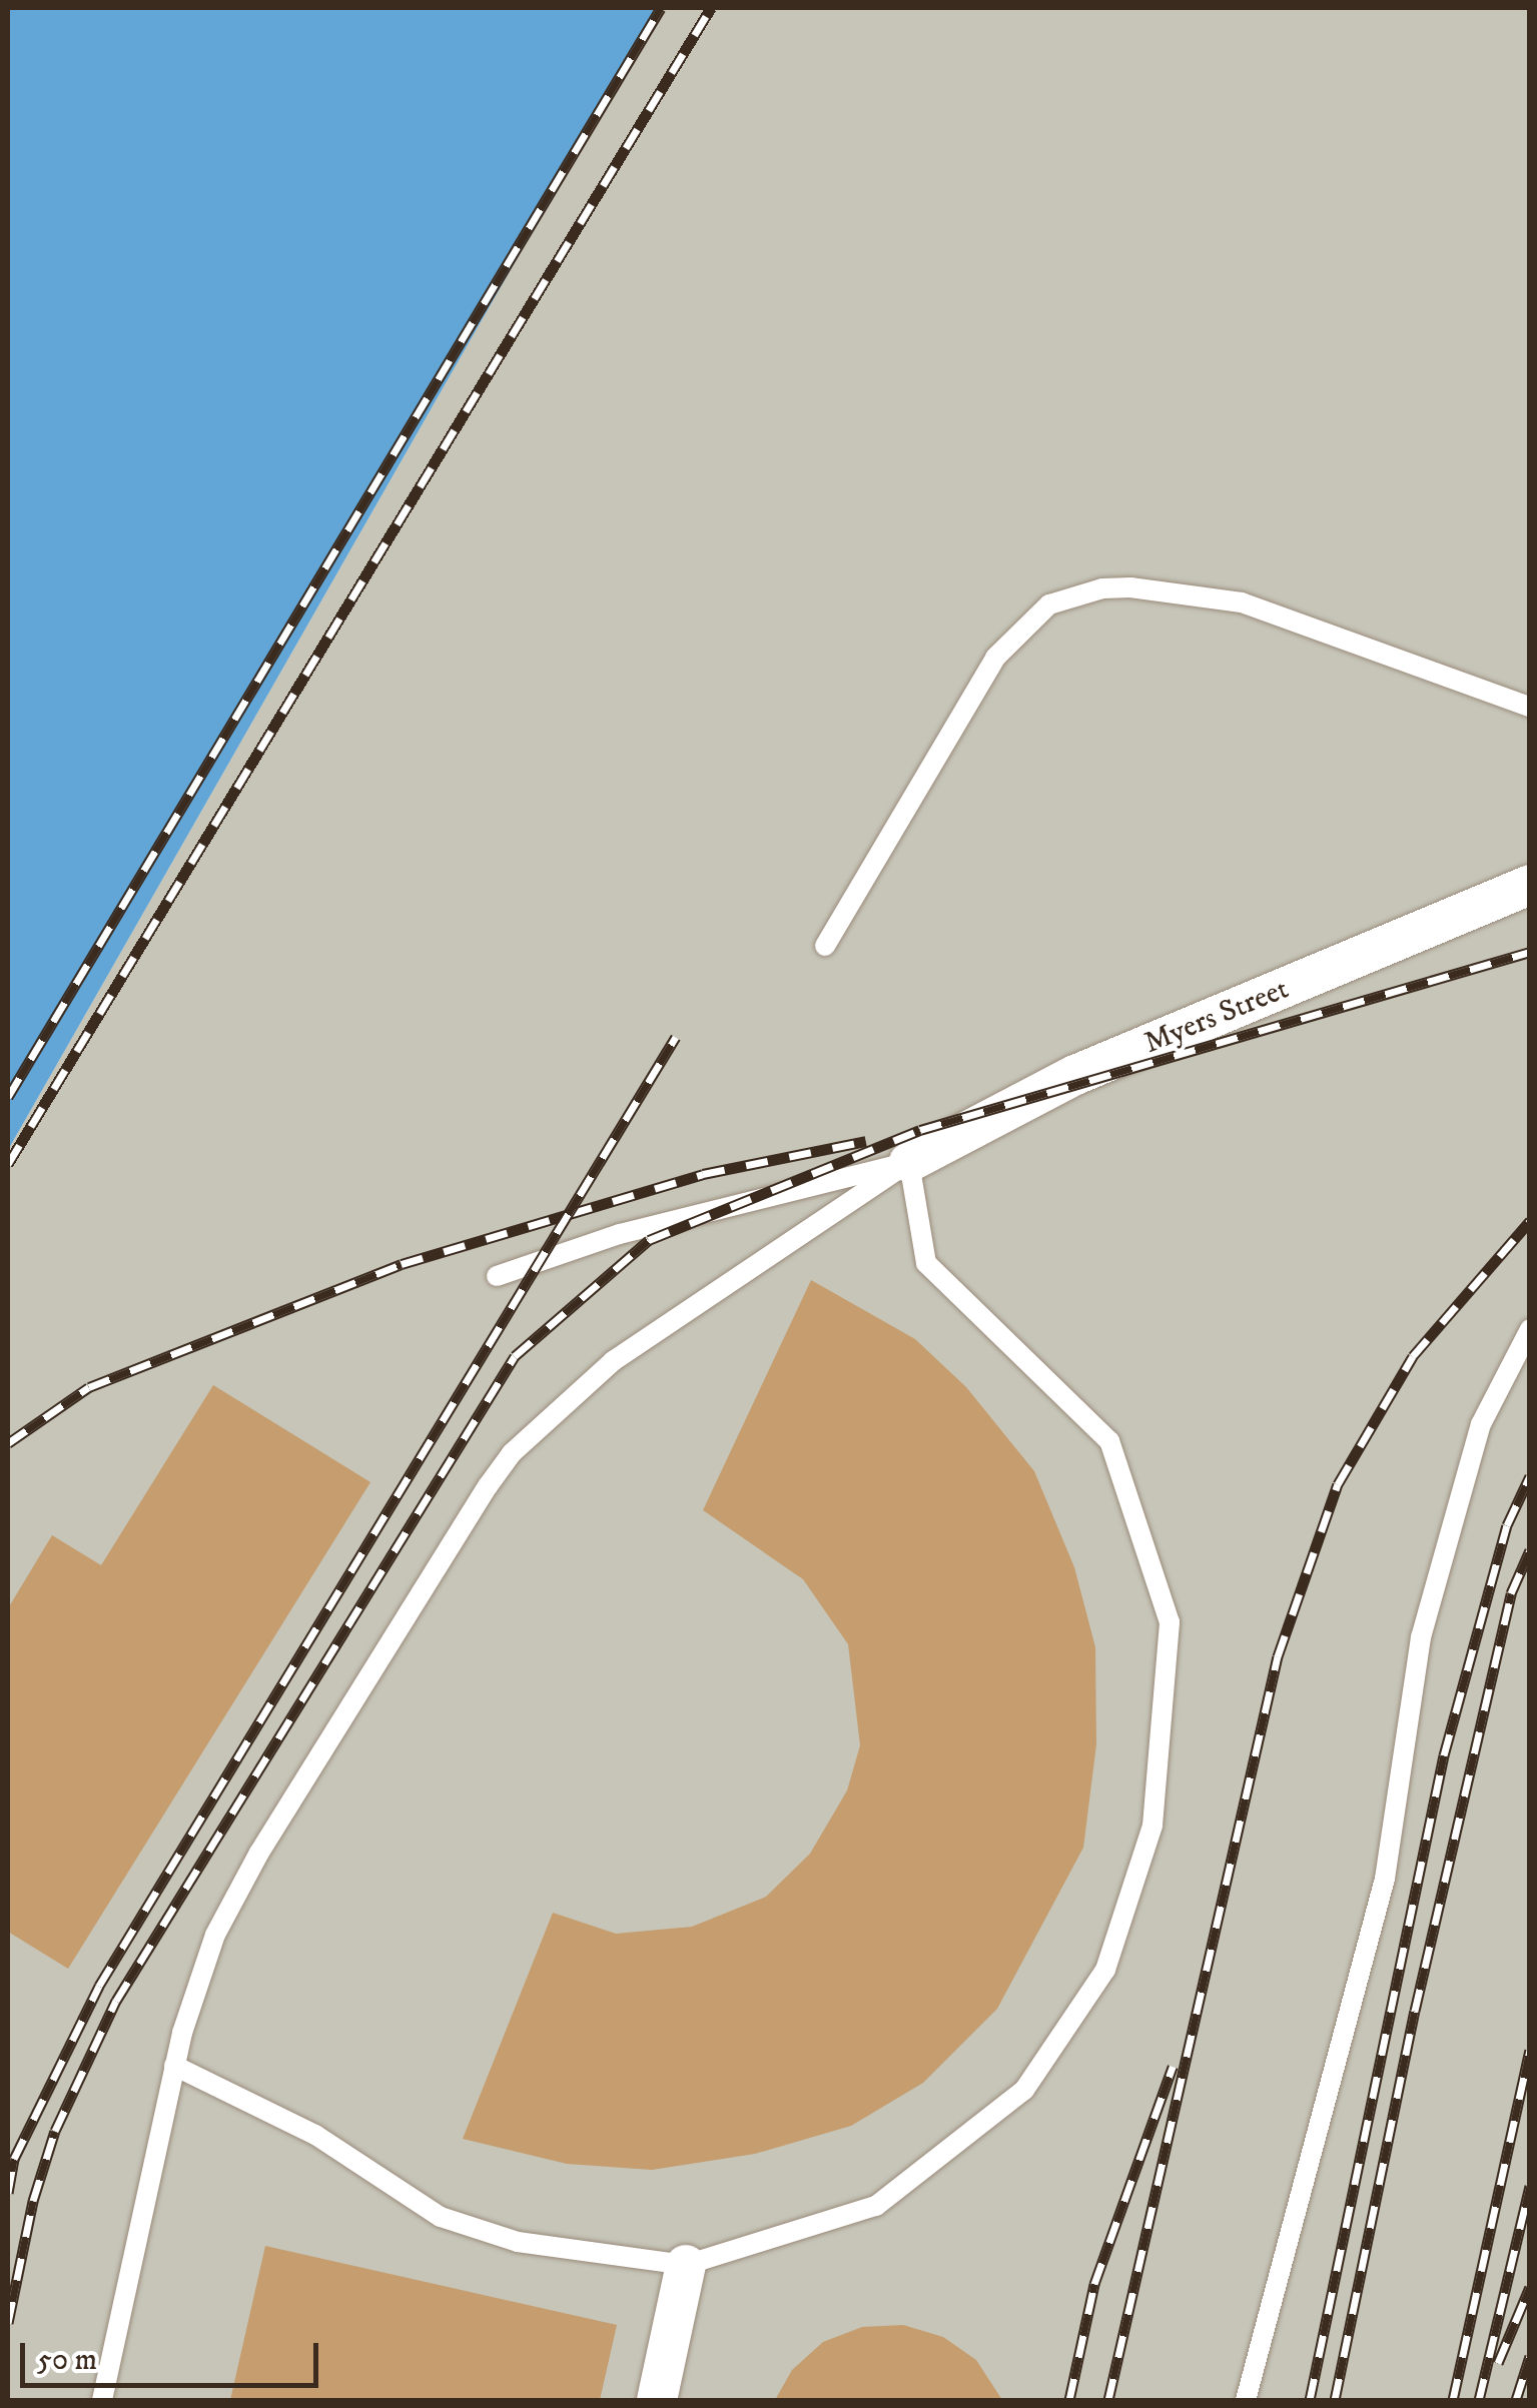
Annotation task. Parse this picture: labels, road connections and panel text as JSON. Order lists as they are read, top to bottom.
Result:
{
  "streets": {
    "street": ["Myers Street"]
  },
  "scale_bar": "50 m"
}
